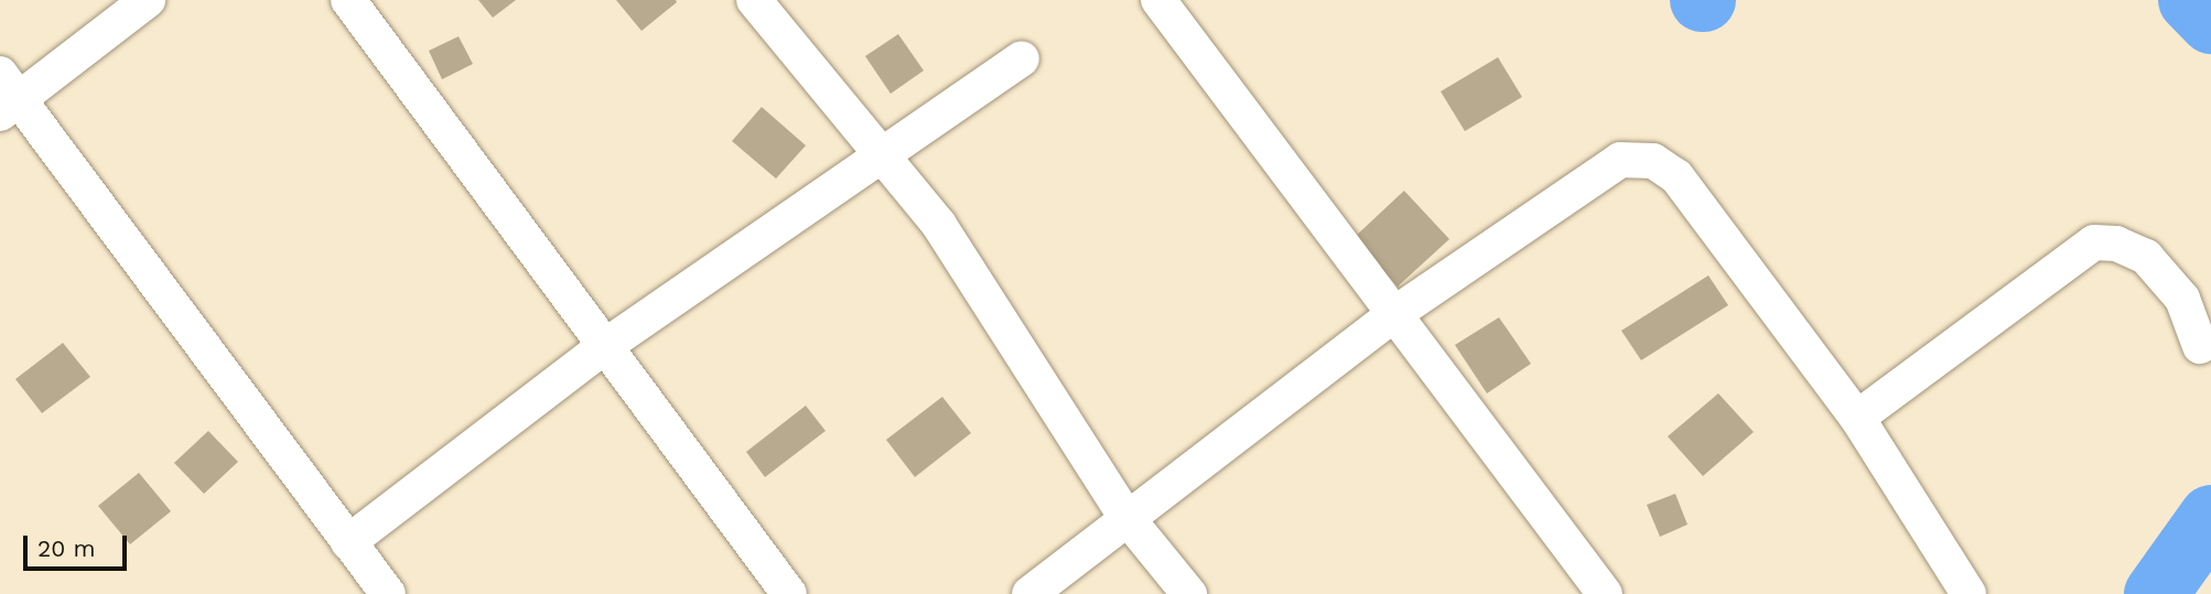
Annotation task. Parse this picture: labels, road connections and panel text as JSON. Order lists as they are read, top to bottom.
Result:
{
  "scale_bar": "20 m"
}
